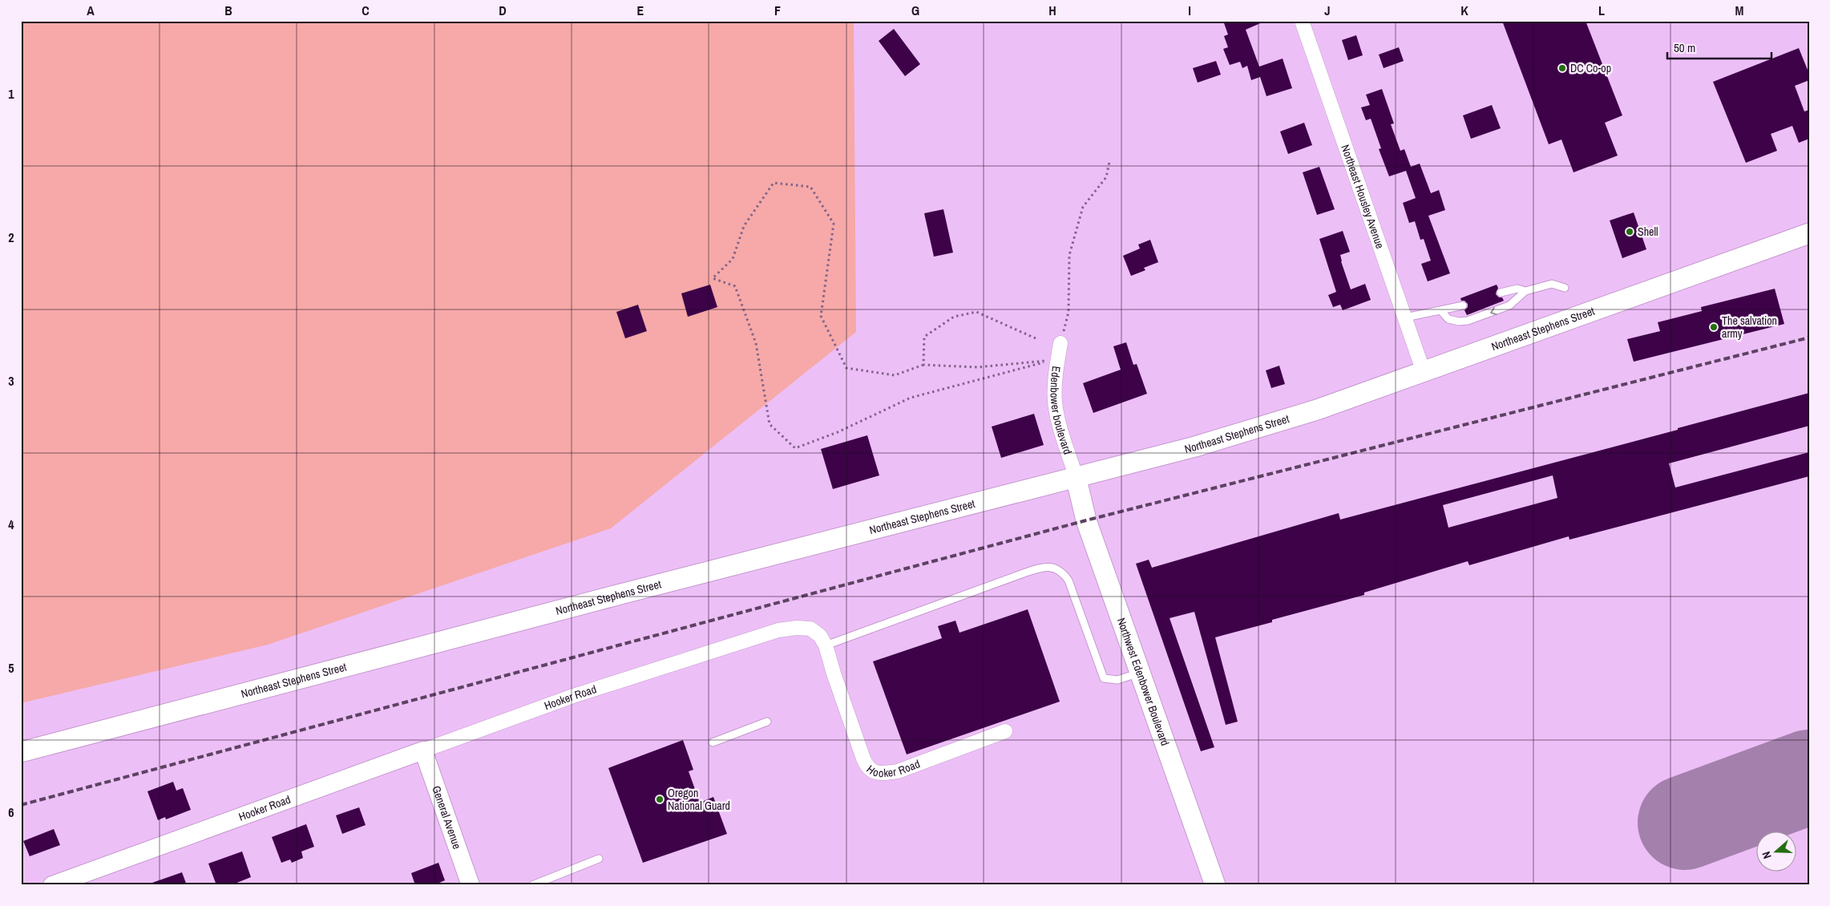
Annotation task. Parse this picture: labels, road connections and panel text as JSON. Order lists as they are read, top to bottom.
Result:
{
  "streets": {
    "main road": ["Northeast Stephens Street", "Northwest Edenbower Boulevard"],
    "street": [
      "Northeast Housley Avenue",
      "Edenbower boulevard",
      "Hooker Road",
      "General Avenue"
    ]
  },
  "crossings": [
    ["Northeast Housley Avenue", "Northeast Stephens Street"],
    ["Northeast Stephens Street", "Edenbower boulevard"],
    ["Northeast Stephens Street", "Northwest Edenbower Boulevard"],
    ["Edenbower boulevard", "Northwest Edenbower Boulevard"],
    ["Hooker Road", "General Avenue"]
  ],
  "places": [
    "DC Co-op",
    "Shell",
    "The salvation army",
    "Oregon National Guard"
  ],
  "scale_bar": "50 m",
  "north": "left",
  "grid": {
    "columns": [
      "A",
      "B",
      "C",
      "D",
      "E",
      "F",
      "G",
      "H",
      "I",
      "J",
      "K",
      "L",
      "M"
    ],
    "rows": [
      "1",
      "2",
      "3",
      "4",
      "5",
      "6"
    ]
  }
}
